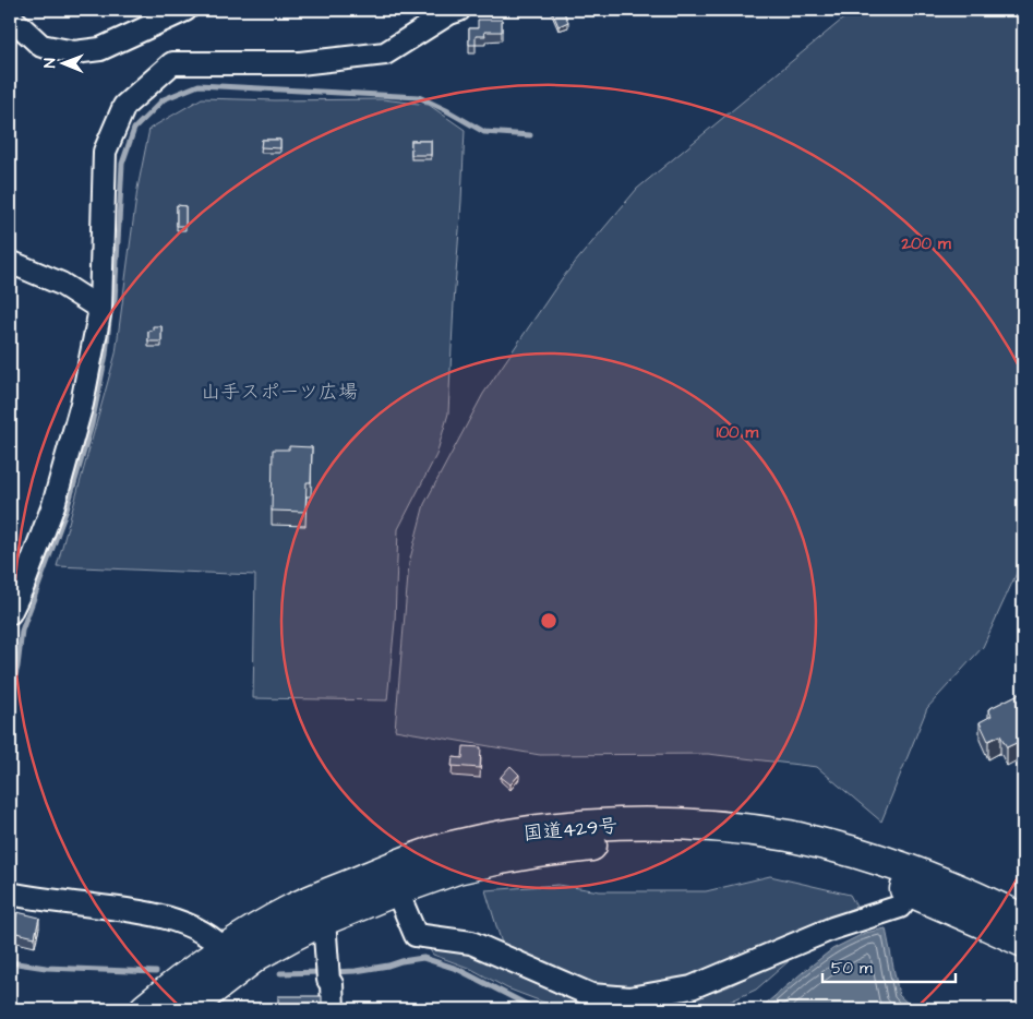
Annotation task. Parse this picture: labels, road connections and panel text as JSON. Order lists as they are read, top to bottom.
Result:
{
  "streets": {
    "highway": ["国道429号"]
  },
  "parks": ["山手スポーツ広場"],
  "scale_bar": "50 m",
  "north": "left",
  "rings": ["200 m", "100 m"]
}
